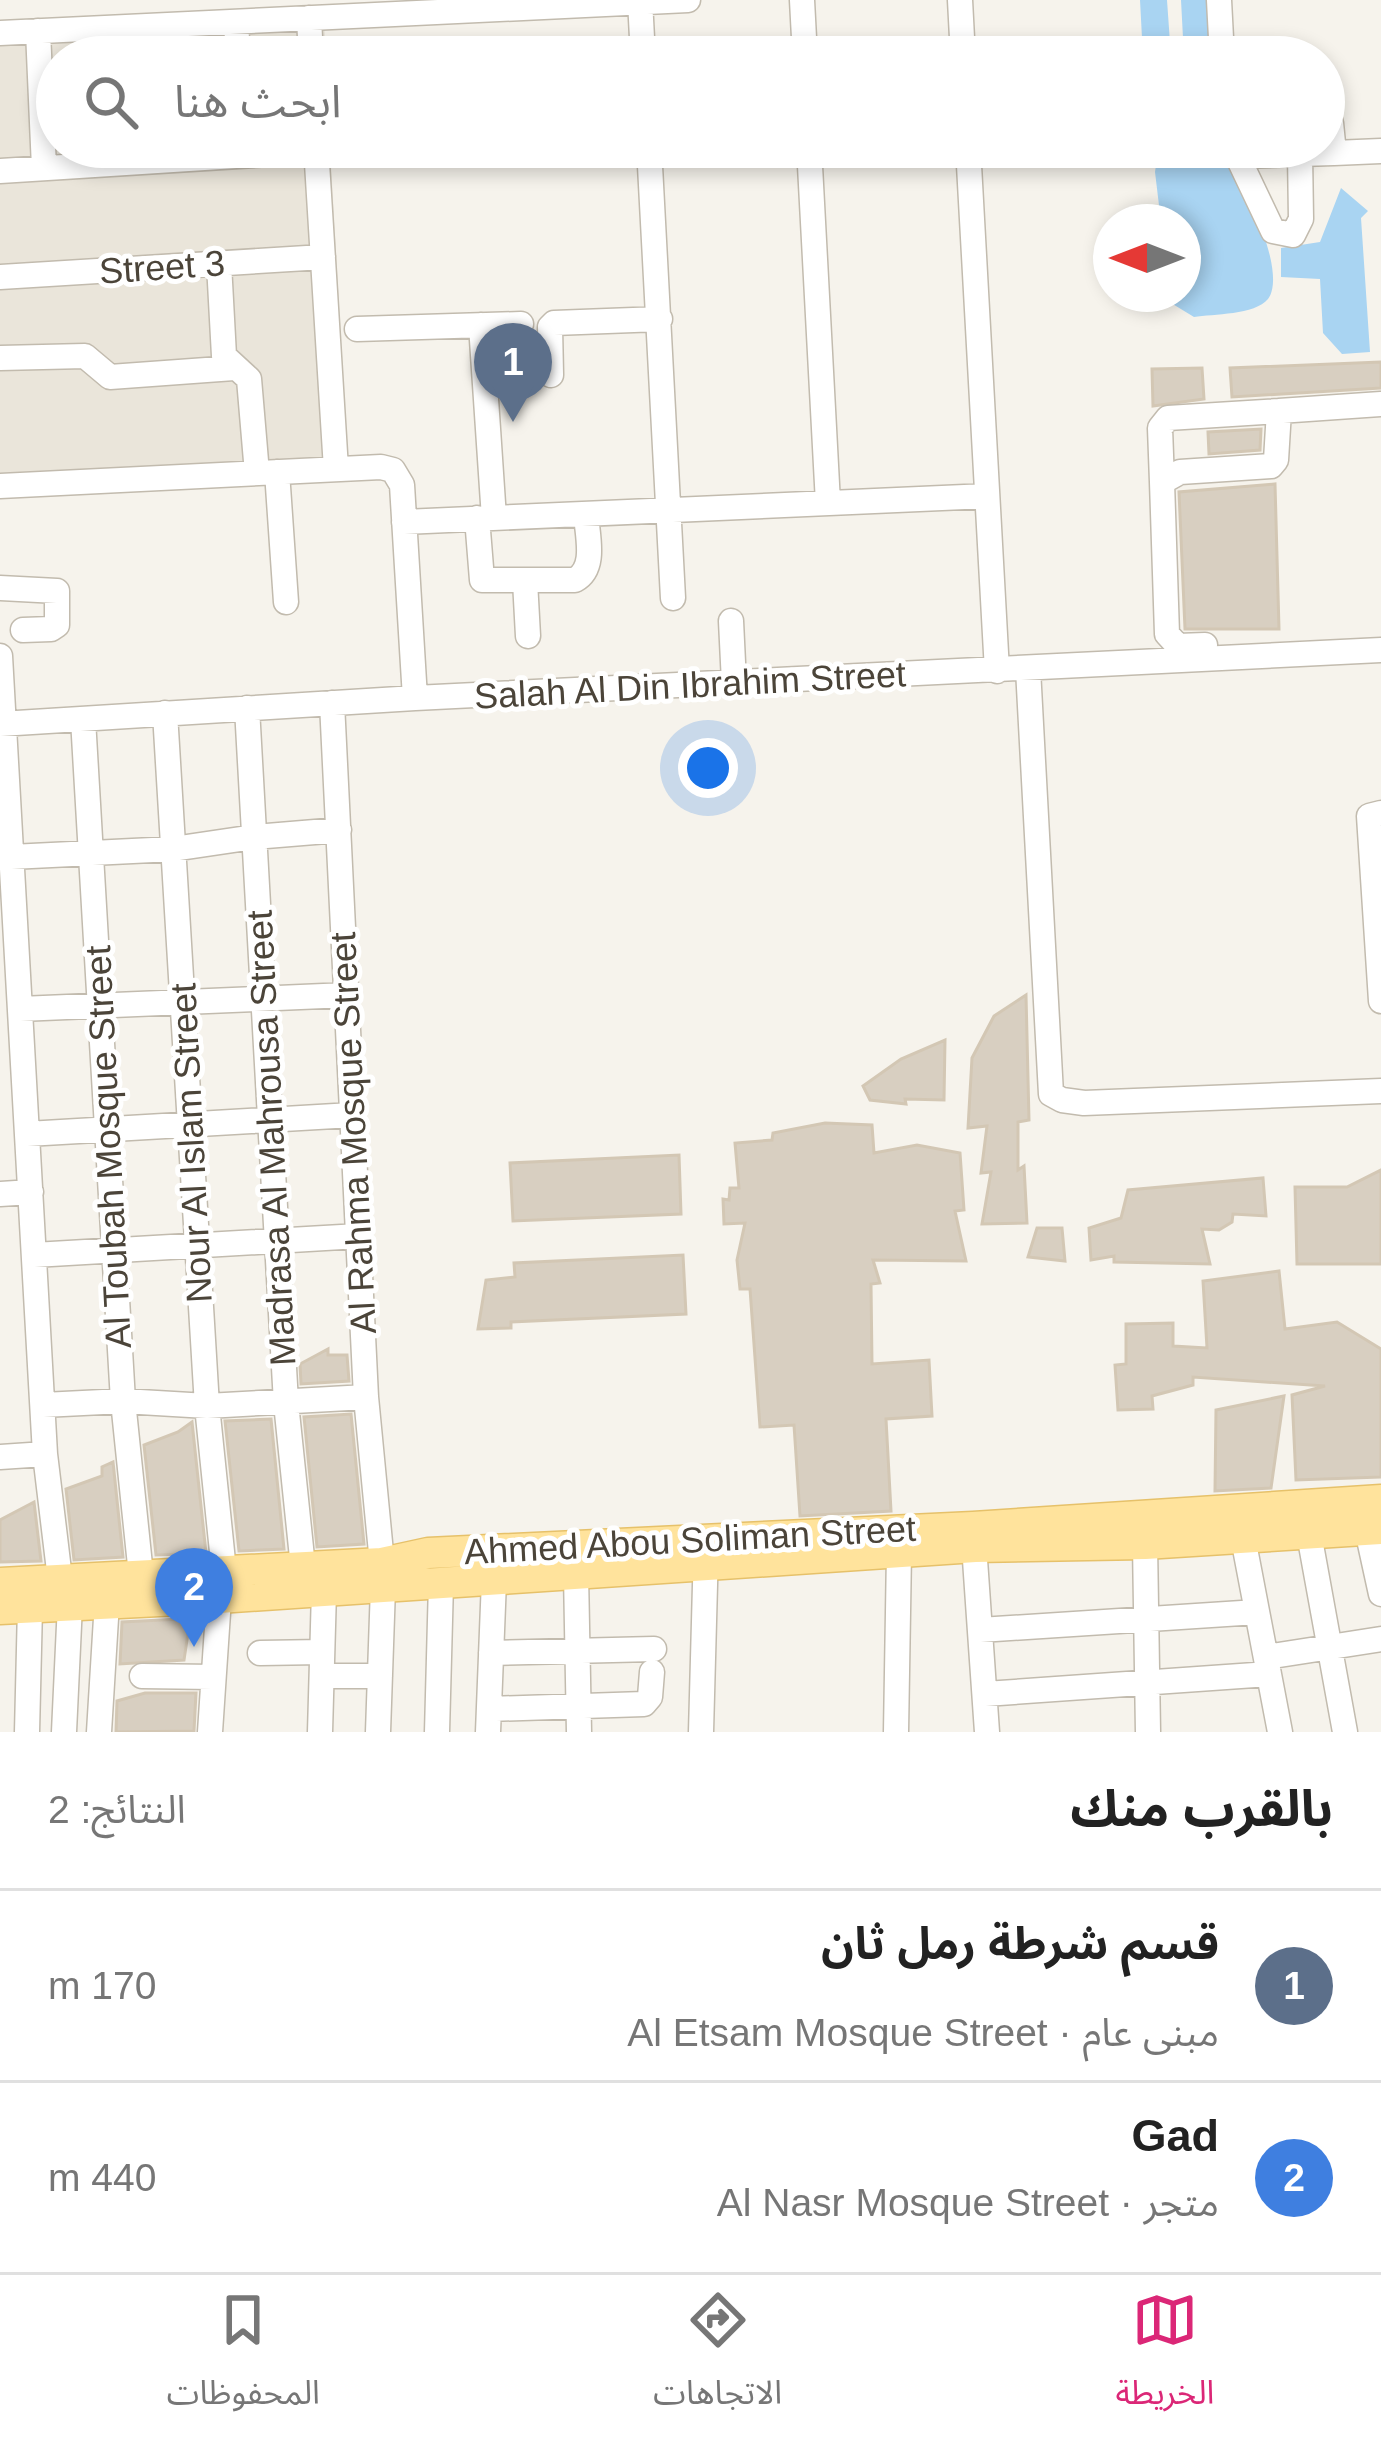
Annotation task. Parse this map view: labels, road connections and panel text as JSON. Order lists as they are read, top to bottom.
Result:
{
  "streets": {
    "main road": ["Ahmed Abou Soliman Street"],
    "street": [
      "Street 3",
      "Salah Al Din Ibrahim Street",
      "Al Rahma Mosque Street",
      "Madrasa Al Mahrousa Street",
      "Nour Al Islam Street",
      "Al Toubah Mosque Street"
    ]
  },
  "crossings": [
    ["Salah Al Din Ibrahim Street", "Al Rahma Mosque Street"],
    ["Salah Al Din Ibrahim Street", "Madrasa Al Mahrousa Street"],
    ["Salah Al Din Ibrahim Street", "Nour Al Islam Street"],
    ["Salah Al Din Ibrahim Street", "Al Toubah Mosque Street"],
    ["Al Rahma Mosque Street", "Ahmed Abou Soliman Street"],
    ["Madrasa Al Mahrousa Street", "Ahmed Abou Soliman Street"],
    ["Nour Al Islam Street", "Ahmed Abou Soliman Street"],
    ["Al Toubah Mosque Street", "Ahmed Abou Soliman Street"]
  ],
  "north": "left",
  "page": {
    "search": "ابحث هنا",
    "pins": ["1", "2"],
    "heading": ["بالقرب منك", "النتائج: 2"],
    "list": [
      {
        "mark": "1",
        "name": "قسم شرطة رمل ثان",
        "note": "مبنى عام · Al Etsam Mosque Street",
        "value": "170 m"
      },
      {
        "mark": "2",
        "name": "Gad",
        "note": "متجر · Al Nasr Mosque Street",
        "value": "440 m"
      }
    ],
    "nav": ["الخريطة", "الاتجاهات", "المحفوظات"]
  }
}
